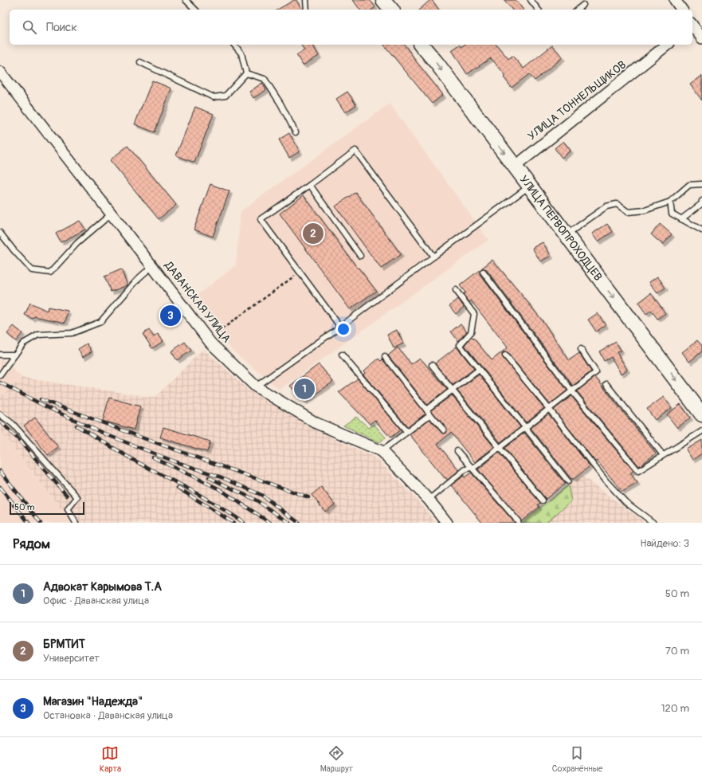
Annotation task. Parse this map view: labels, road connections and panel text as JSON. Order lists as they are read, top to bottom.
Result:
{
  "streets": {
    "street": ["УЛИЦА ТОННЕЛЬЩИКОВ", "УЛИЦА ПЕРВОПРОХОДЦЕВ", "ДАВАНСКАЯ УЛИЦА"]
  },
  "crossings": [
    ["УЛИЦА ТОННЕЛЬЩИКОВ", "УЛИЦА ПЕРВОПРОХОДЦЕВ"]
  ],
  "one_way": ["УЛИЦА ПЕРВОПРОХОДЦЕВ"],
  "scale_bar": "50 m",
  "page": {
    "search": "Поиск",
    "pins": ["2", "3", "1"],
    "scale": "50 m",
    "heading": ["Рядом", "Найдено: 3"],
    "list": [
      {
        "mark": "1",
        "name": "Адвокат Карымова Т.А",
        "note": "Офис · Даванская улица",
        "value": "50 m"
      },
      {
        "mark": "2",
        "name": "БРМТИТ",
        "note": "Университет",
        "value": "70 m"
      },
      {
        "mark": "3",
        "name": "Магазин \"Надежда\"",
        "note": "Остановка · Даванская улица",
        "value": "120 m"
      }
    ],
    "nav": ["Карта", "Маршрут", "Сохранённые"]
  }
}
